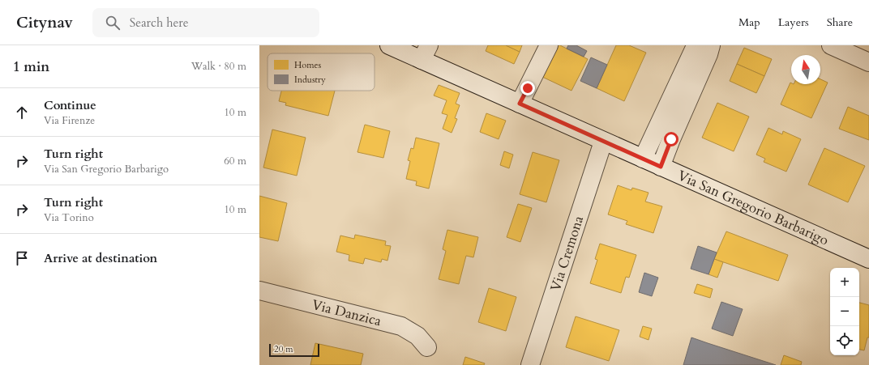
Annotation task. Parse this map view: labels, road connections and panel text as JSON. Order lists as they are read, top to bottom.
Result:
{
  "streets": {
    "street": ["Via San Gregorio Barbarigo", "Via Cremona", "Via Danzica"]
  },
  "crossings": [
    ["Via San Gregorio Barbarigo", "Via Cremona"]
  ],
  "legend": ["Homes", "Industry"],
  "scale_bar": "20 m",
  "north": "top",
  "page": {
    "header": "Citynav",
    "search": "Search here",
    "nav": ["Map", "Layers", "Share"],
    "heading": ["1 min", "Walk · 80 m"],
    "list": [
      ["Continue", "Via Firenze", "10 m"],
      ["Turn right", "Via San Gregorio Barbarigo", "60 m"],
      ["Turn right", "Via Torino", "10 m"],
      "Arrive at destination"
    ],
    "map_buttons": ["+", "−"],
    "scale": "20 m"
  }
}
